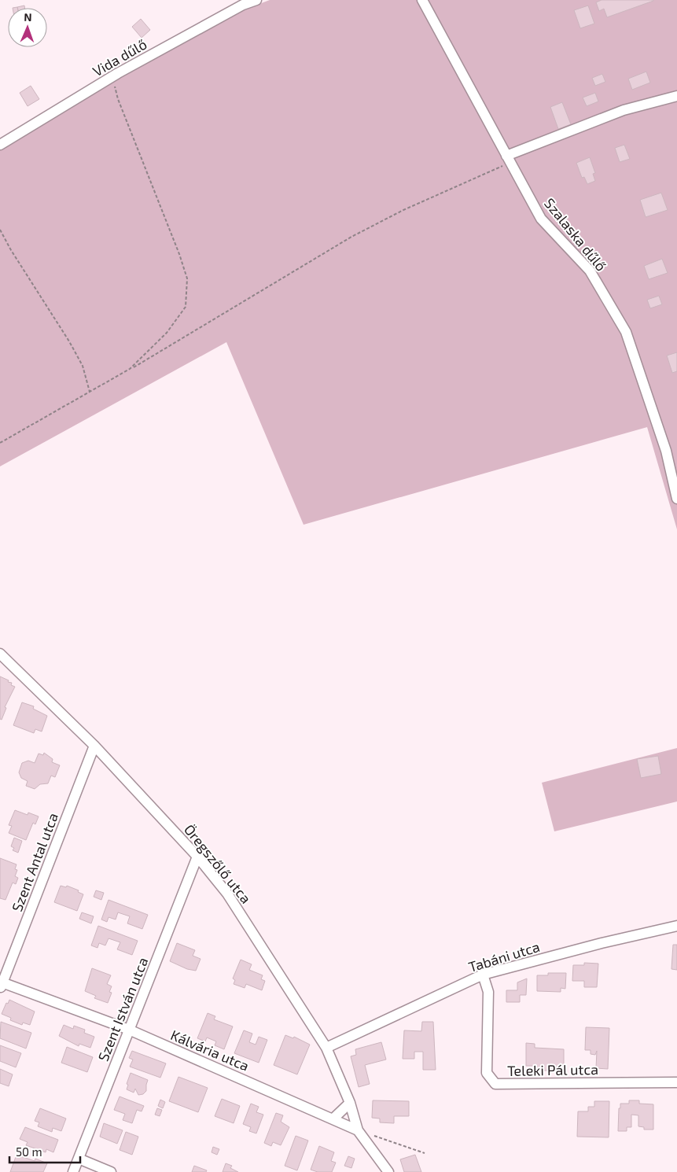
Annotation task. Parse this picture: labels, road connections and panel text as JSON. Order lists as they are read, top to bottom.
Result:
{
  "streets": {
    "street": [
      "Vida dűlő",
      "Szalaska dűlő",
      "Szent Antal utca",
      "Öregszőlő utca",
      "Tabáni utca",
      "Szent István utca",
      "Kálvária utca",
      "Teleki Pál utca"
    ]
  },
  "crossings": [
    ["Szent Antal utca", "Öregszőlő utca"],
    ["Szent Antal utca", "Kálvária utca"],
    ["Öregszőlő utca", "Tabáni utca"],
    ["Öregszőlő utca", "Szent István utca"],
    ["Öregszőlő utca", "Kálvária utca"],
    ["Tabáni utca", "Teleki Pál utca"],
    ["Szent István utca", "Kálvária utca"]
  ],
  "scale_bar": "50 m",
  "north": "top"
}
